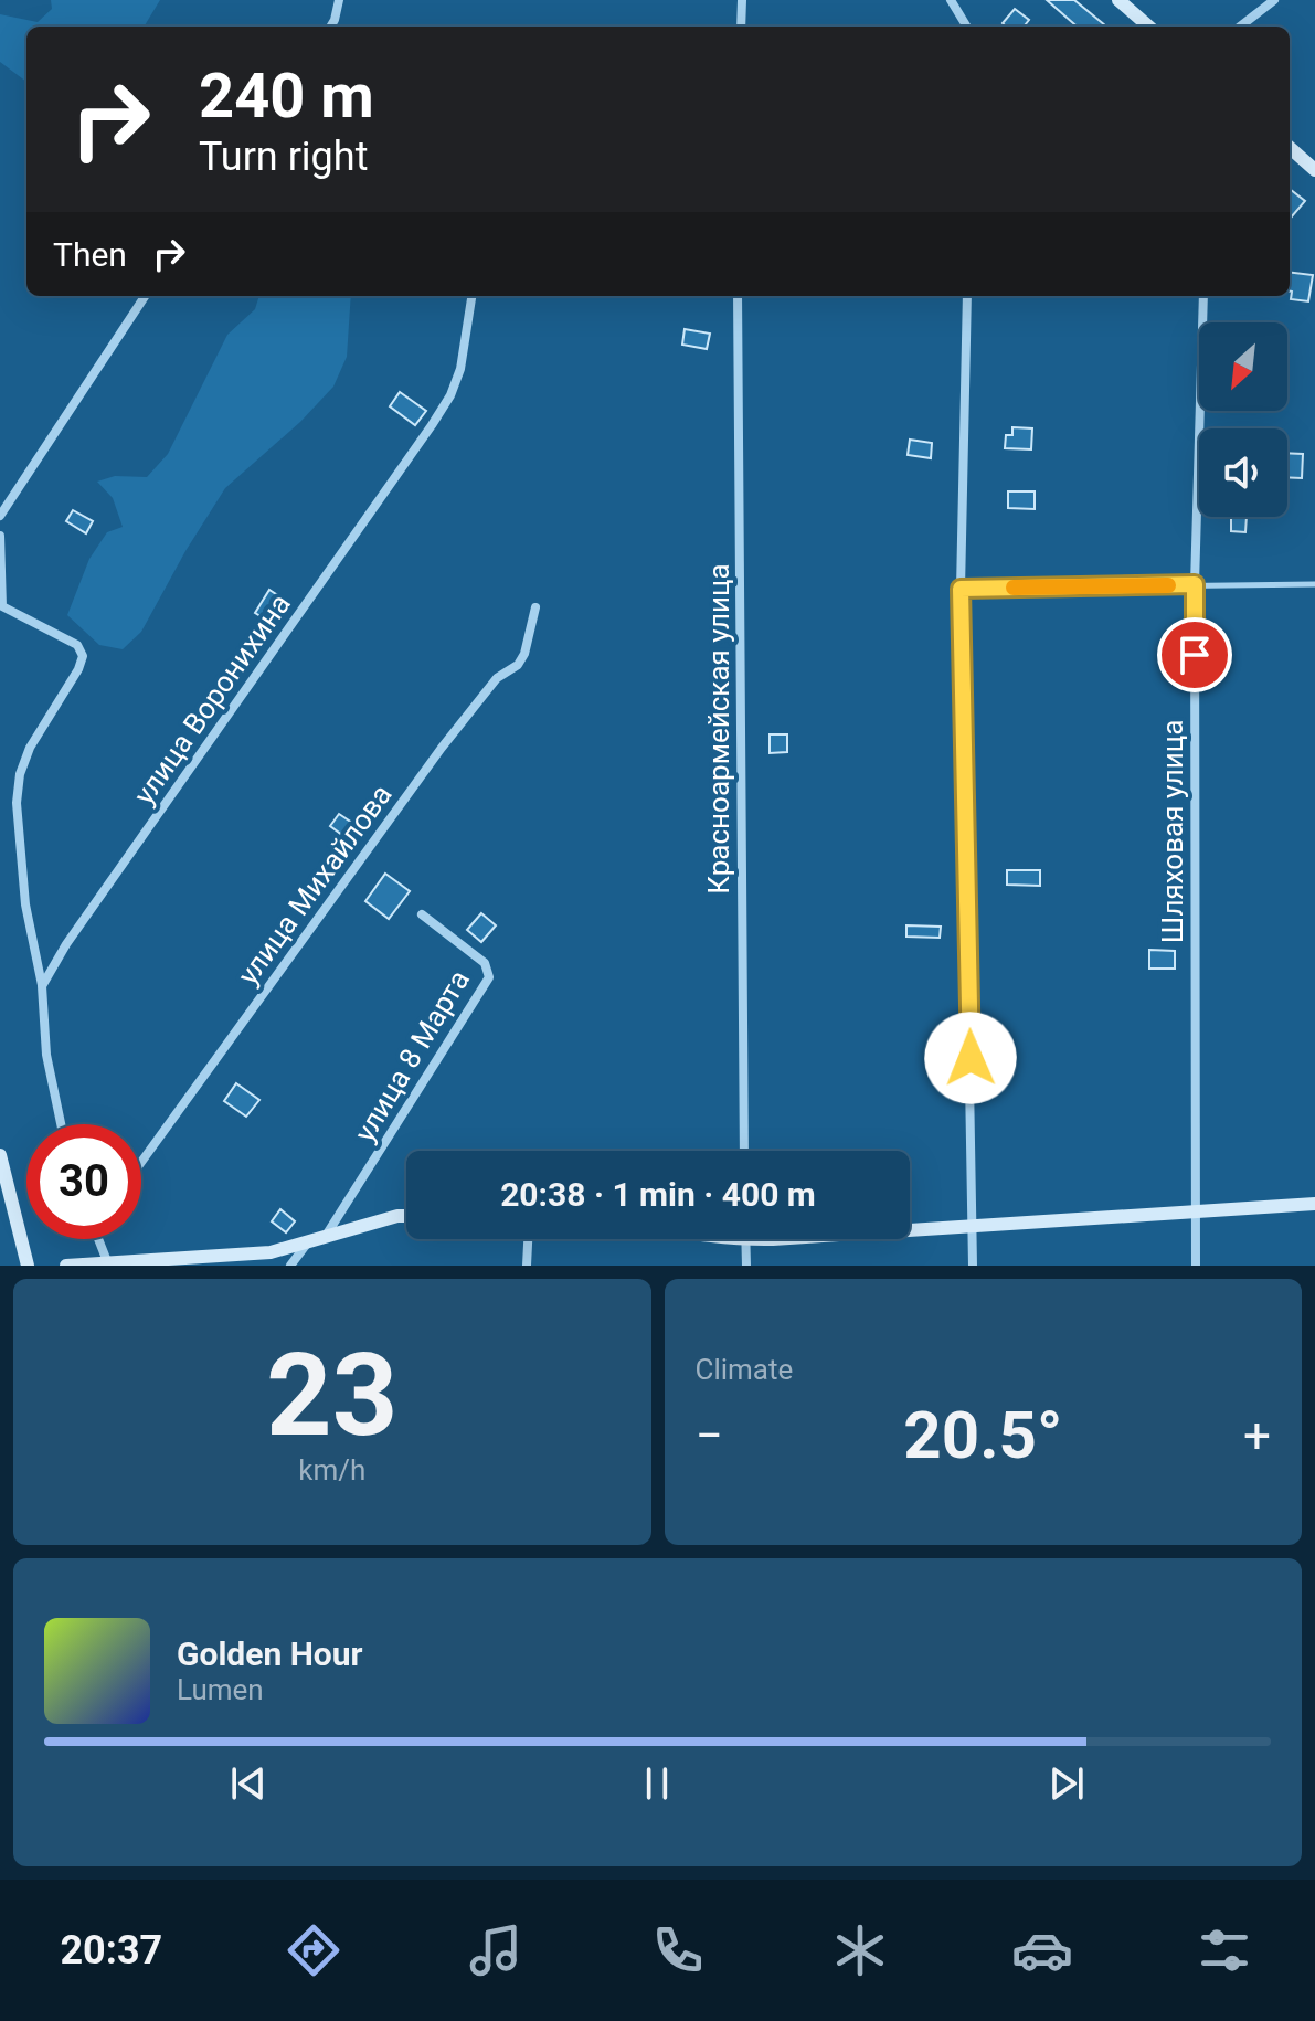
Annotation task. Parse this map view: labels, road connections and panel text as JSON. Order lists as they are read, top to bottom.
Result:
{
  "streets": {
    "street": [
      "улица Воронихина",
      "Красноармейская улица",
      "Шляховая улица",
      "улица Михайлова",
      "улица 8 Марта"
    ]
  },
  "north": "bottom left",
  "page": {
    "turn": ["240 m", "Turn right"],
    "then": "Then",
    "limit": "30",
    "trip": "20:38 · 1 min · 400 m",
    "tile": [
      ["23", "km/h"],
      "Climate"
    ],
    "heat": ["−", "20.5°", "+"],
    "song": ["Golden Hour", "Lumen"],
    "tabs": "20:37"
  }
}
